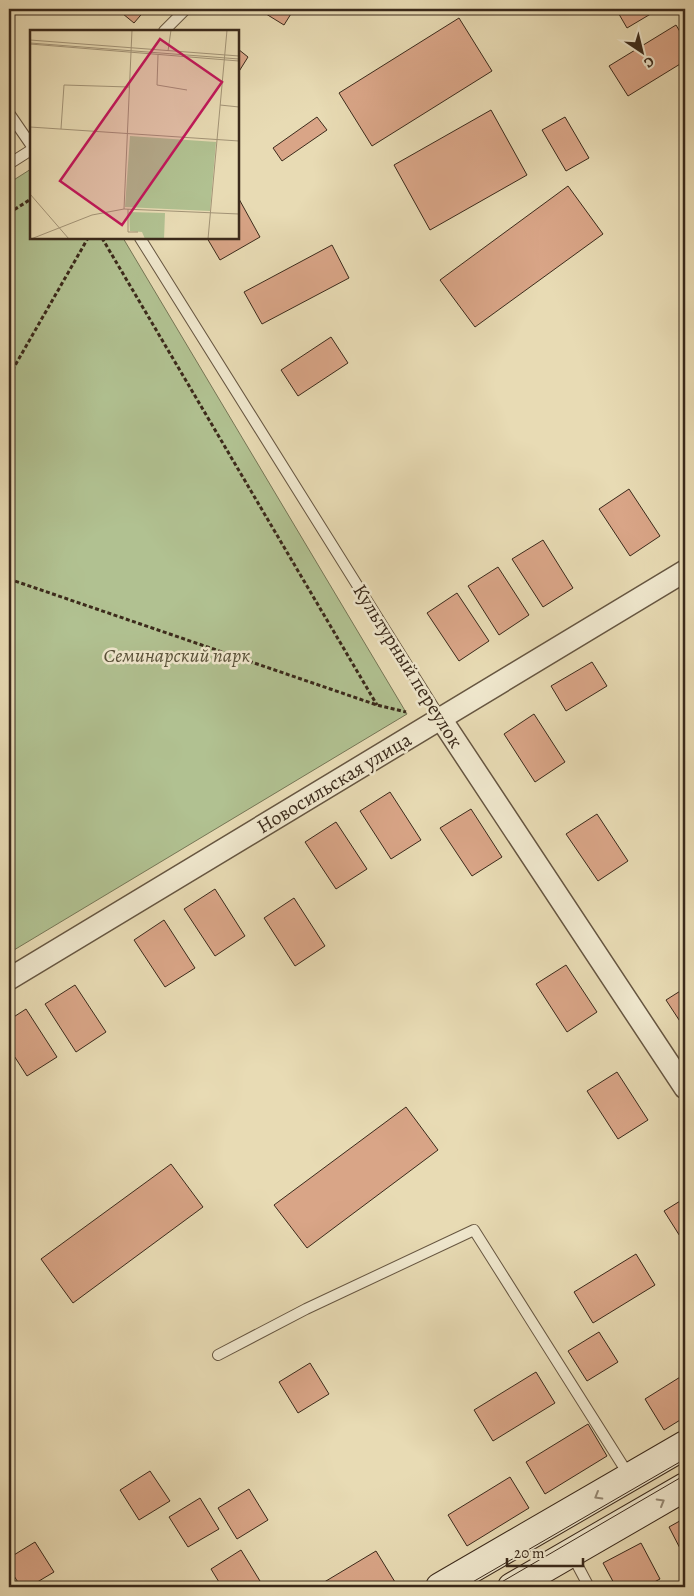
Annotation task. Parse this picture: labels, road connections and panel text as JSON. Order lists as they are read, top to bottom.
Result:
{
  "streets": {
    "street": ["Культурный переулок", "Новосильская улица"]
  },
  "crossings": [
    ["Культурный переулок", "Новосильская улица"]
  ],
  "parks": ["Семинарский парк"],
  "scale_bar": "20 m",
  "north": "bottom right"
}
